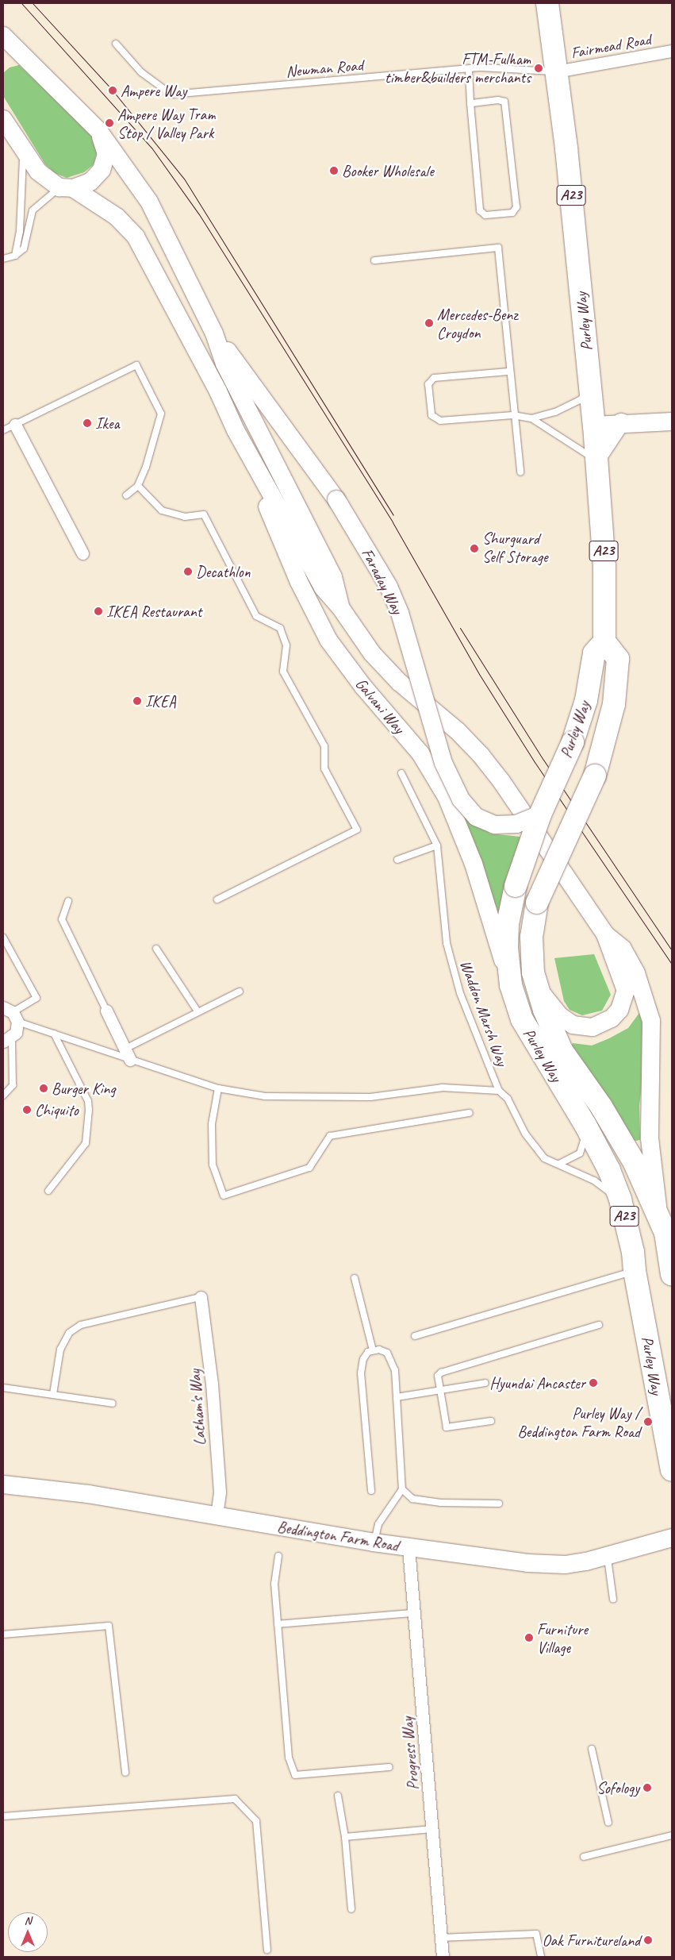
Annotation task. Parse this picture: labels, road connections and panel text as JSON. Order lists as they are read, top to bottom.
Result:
{
  "streets": {
    "highway": ["A23", "Purley Way"],
    "street": [
      "Fairmead Road",
      "Faraday Way",
      "Galvani Way",
      "Latham's Way",
      "Beddington Farm Road",
      "Progress Way"
    ],
    "lane": ["Newman Road", "Waddon Marsh Way"]
  },
  "crossings": [
    ["Fairmead Road", "Newman Road"],
    ["Fairmead Road", "Purley Way"],
    ["Newman Road", "Purley Way"],
    ["Purley Way", "Faraday Way"],
    ["Purley Way", "Galvani Way"],
    ["Purley Way", "Waddon Marsh Way"],
    ["Latham's Way", "Beddington Farm Road"],
    ["Beddington Farm Road", "Progress Way"]
  ],
  "places": [
    "FTM-Fulham timber&builders merchants",
    "Ampere Way",
    "Ampere Way Tram Stop / Valley Park",
    "Booker Wholesale",
    "Mercedes-Benz Croydon",
    "Ikea",
    "Shurguard Self Storage",
    "Decathlon",
    "IKEA Restaurant",
    "IKEA",
    "Burger King",
    "Chiquito",
    "Hyundai Ancaster",
    "Purley Way / Beddington Farm Road",
    "Furniture Village",
    "Sofology",
    "Oak Furnitureland"
  ],
  "north": "top"
}
